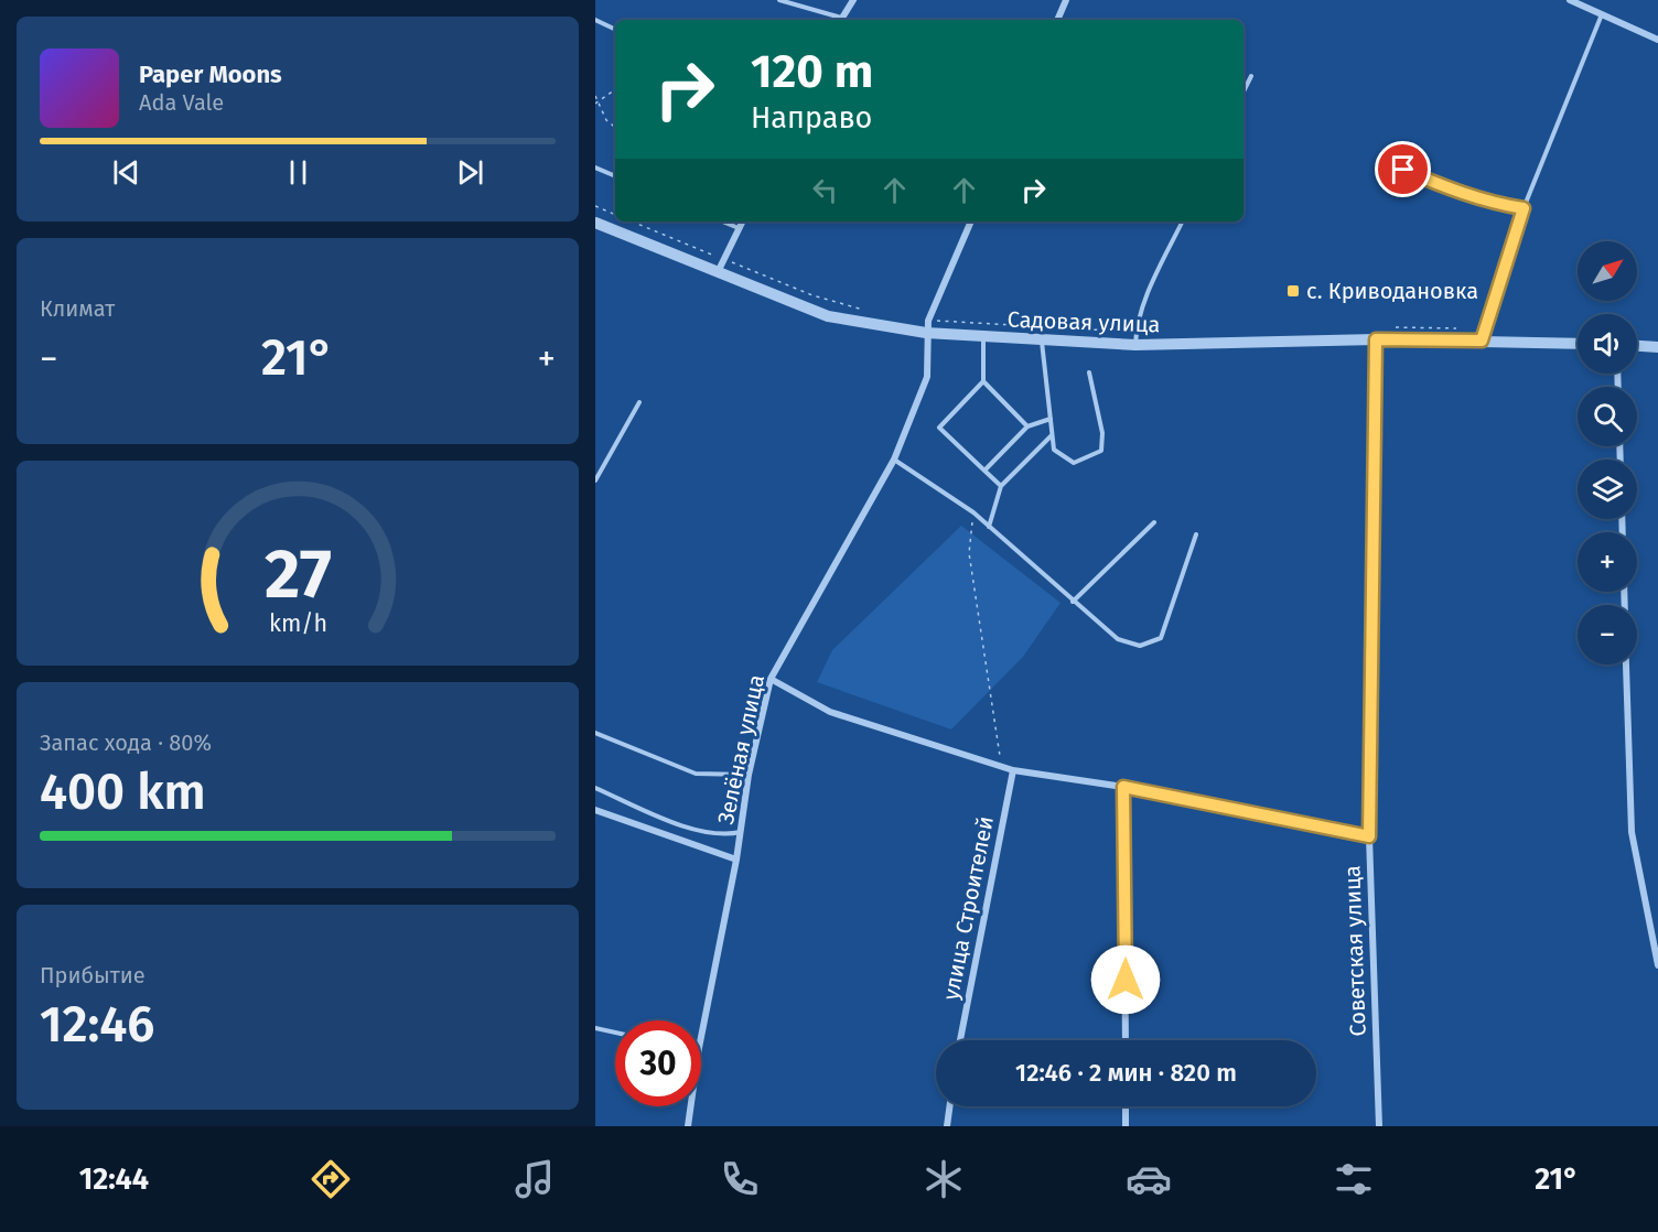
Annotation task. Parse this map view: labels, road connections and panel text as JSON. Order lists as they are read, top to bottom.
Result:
{
  "streets": {
    "street": [
      "Садовая улица",
      "Зелёная улица",
      "улица Строителей",
      "Советская улица"
    ]
  },
  "crossings": [
    ["Садовая улица", "Зелёная улица"],
    ["Садовая улица", "Советская улица"]
  ],
  "places": {
    "transit": ["с. Криводановка"]
  },
  "north": "top right",
  "page": {
    "turn": ["120 m", "Направо"],
    "song": ["Paper Moons", "Ada Vale"],
    "tile": [
      "Климат",
      ["Запас хода · 80%", "400 km"],
      ["Прибытие", "12:46"]
    ],
    "map_buttons": ["+", "−"],
    "heat": ["−", "21°", "+"],
    "limit": "30",
    "trip": "12:46 · 2 мин · 820 m",
    "tabs": ["12:44", "21°"],
    "gauge": ["27", "km/h"]
  }
}
